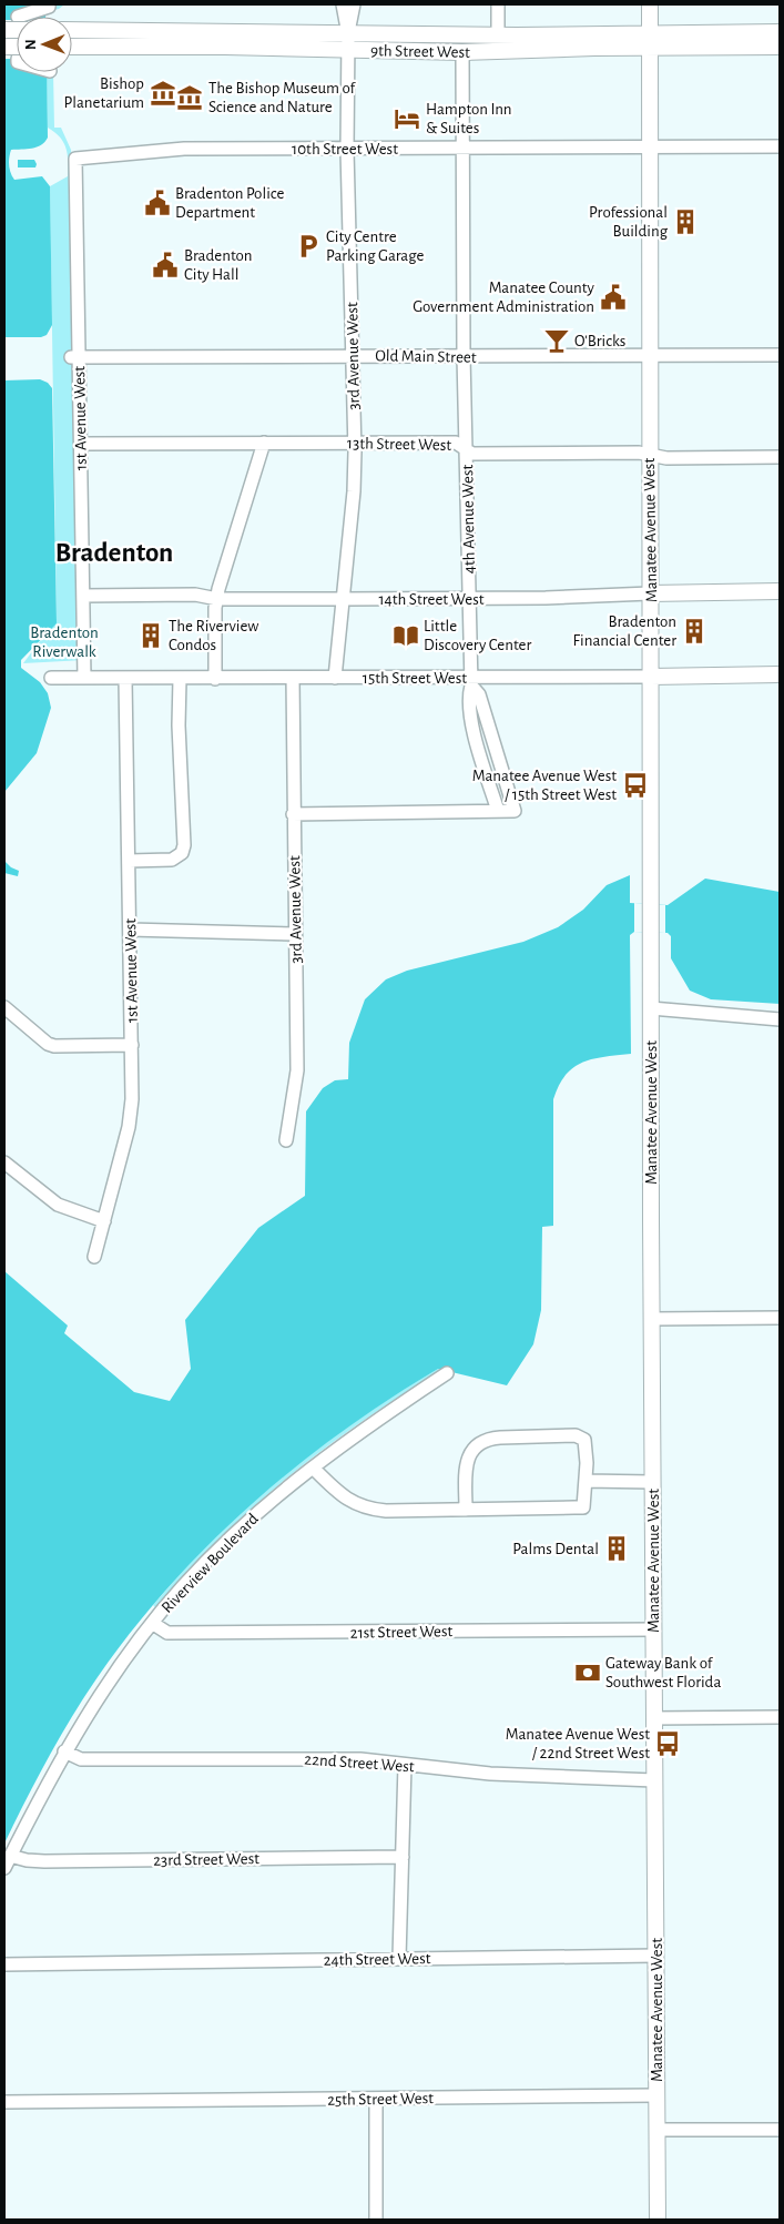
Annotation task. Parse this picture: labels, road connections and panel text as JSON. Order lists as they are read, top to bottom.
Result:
{
  "streets": {
    "main road": [
      "9th Street West",
      "Manatee Avenue West",
      "14th Street West",
      "15th Street West"
    ],
    "street": [
      "10th Street West",
      "3rd Avenue West",
      "Old Main Street",
      "1st Avenue West",
      "13th Street West",
      "4th Avenue West",
      "Riverview Boulevard",
      "21st Street West",
      "22nd Street West",
      "23rd Street West",
      "24th Street West",
      "25th Street West"
    ]
  },
  "crossings": [
    ["9th Street West", "3rd Avenue West"],
    ["9th Street West", "4th Avenue West"],
    ["9th Street West", "Manatee Avenue West"],
    ["10th Street West", "3rd Avenue West"],
    ["10th Street West", "1st Avenue West"],
    ["10th Street West", "4th Avenue West"],
    ["10th Street West", "Manatee Avenue West"],
    ["3rd Avenue West", "Old Main Street"],
    ["3rd Avenue West", "13th Street West"],
    ["3rd Avenue West", "4th Avenue West"],
    ["3rd Avenue West", "14th Street West"],
    ["3rd Avenue West", "15th Street West"],
    ["Old Main Street", "1st Avenue West"],
    ["Old Main Street", "4th Avenue West"],
    ["Old Main Street", "Manatee Avenue West"],
    ["1st Avenue West", "13th Street West"],
    ["1st Avenue West", "14th Street West"],
    ["1st Avenue West", "15th Street West"],
    ["13th Street West", "4th Avenue West"],
    ["13th Street West", "Manatee Avenue West"],
    ["4th Avenue West", "14th Street West"],
    ["4th Avenue West", "15th Street West"],
    ["Manatee Avenue West", "14th Street West"],
    ["Manatee Avenue West", "15th Street West"],
    ["Manatee Avenue West", "21st Street West"],
    ["Manatee Avenue West", "22nd Street West"],
    ["Manatee Avenue West", "24th Street West"],
    ["Manatee Avenue West", "25th Street West"],
    ["Riverview Boulevard", "21st Street West"],
    ["Riverview Boulevard", "22nd Street West"],
    ["Riverview Boulevard", "23rd Street West"]
  ],
  "districts": ["Bradenton"],
  "parks": ["Bradenton Riverwalk"],
  "places": {
    "museum": ["Bishop Planetarium", "The Bishop Museum of Science and Nature"],
    "hotel": ["Hampton Inn & Suites"],
    "public building": ["Bradenton Police Department", "Bradenton City Hall", "Manatee County Government Administration"],
    "building": [
      "Professional Building",
      "Bradenton Financial Center",
      "The Riverview Condos",
      "Palms Dental"
    ],
    "parking": ["City Centre Parking Garage"],
    "bar": ["O'Bricks"],
    "library": ["Little Discovery Center"],
    "bus stop": ["Manatee Avenue West / 15th Street West", "Manatee Avenue West / 22nd Street West"],
    "bank": ["Gateway Bank of Southwest Florida"]
  },
  "north": "left"
}
